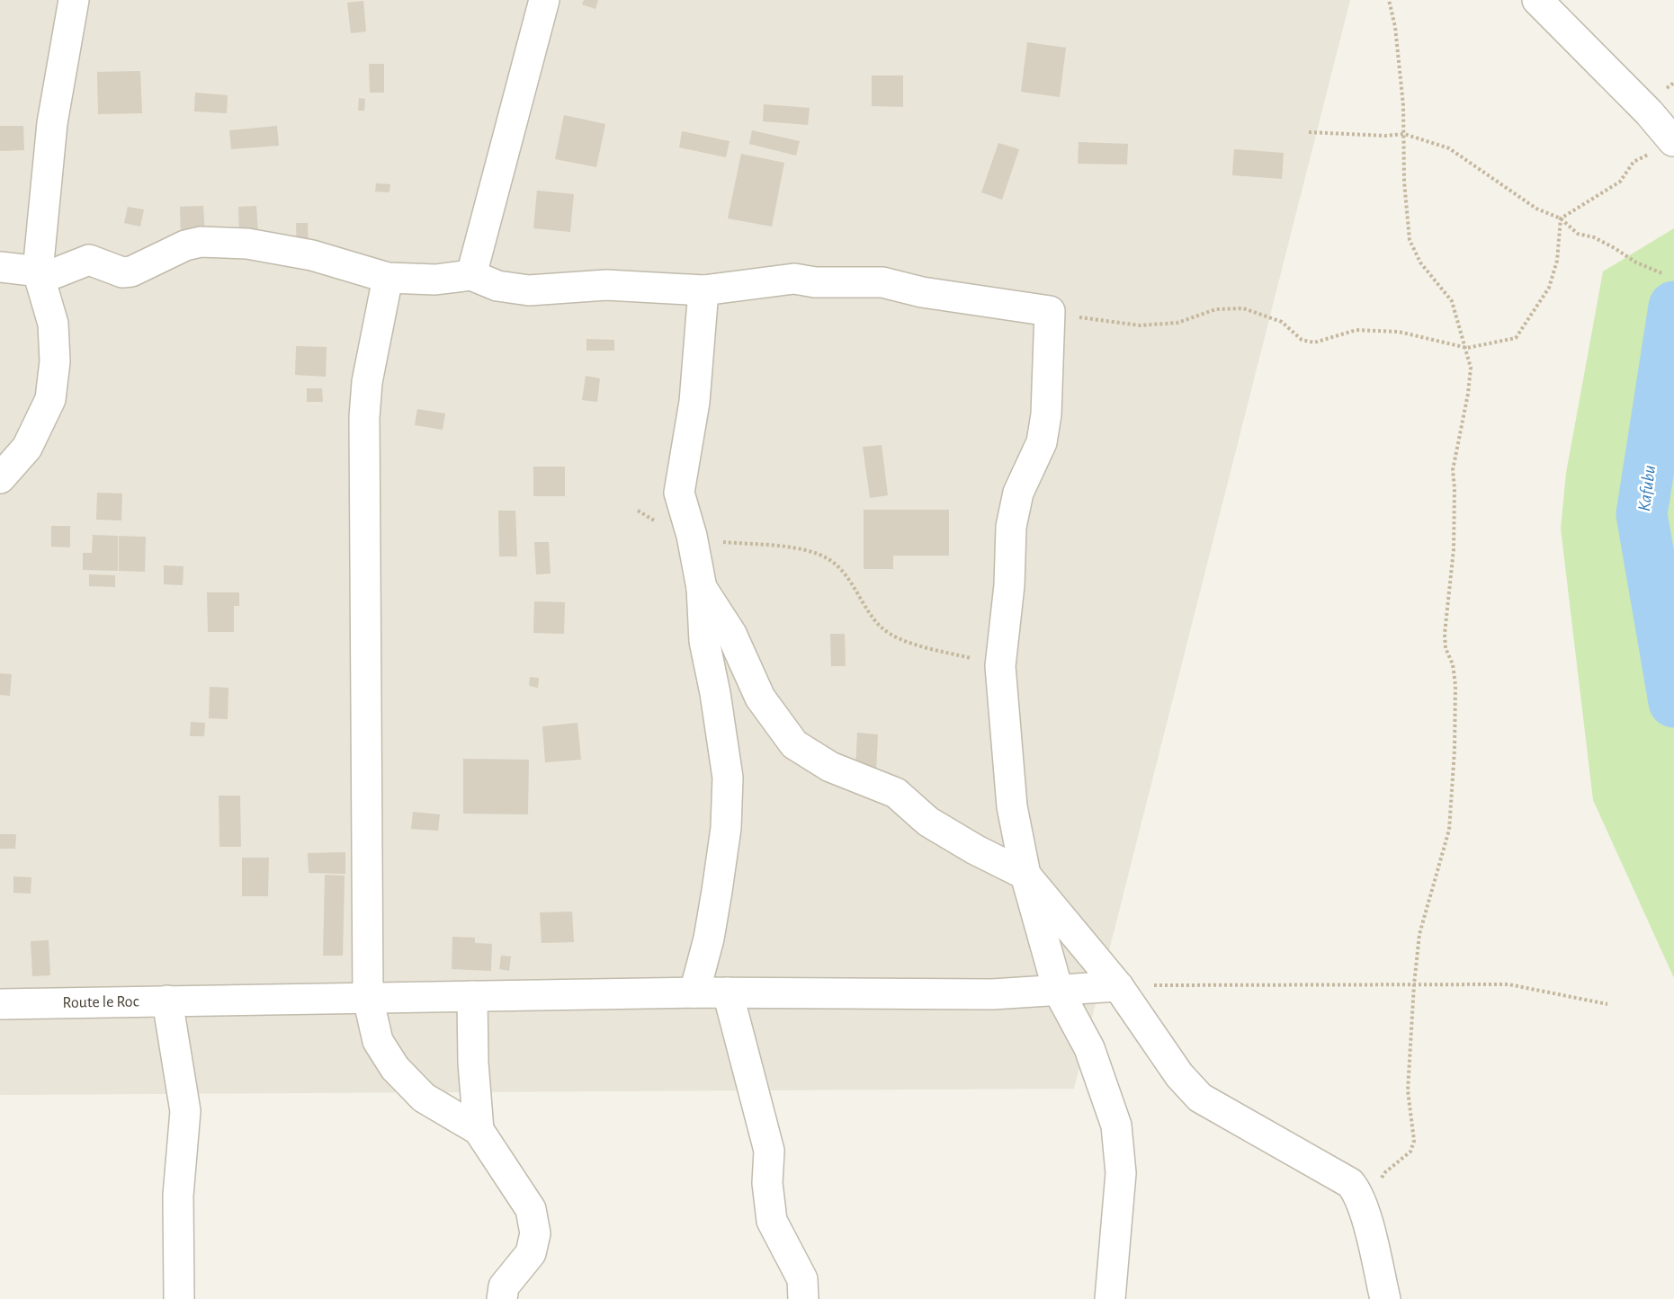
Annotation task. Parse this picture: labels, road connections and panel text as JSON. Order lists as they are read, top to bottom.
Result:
{
  "streets": {
    "street": ["Route le Roc"]
  },
  "water": ["Kafubu"]
}
